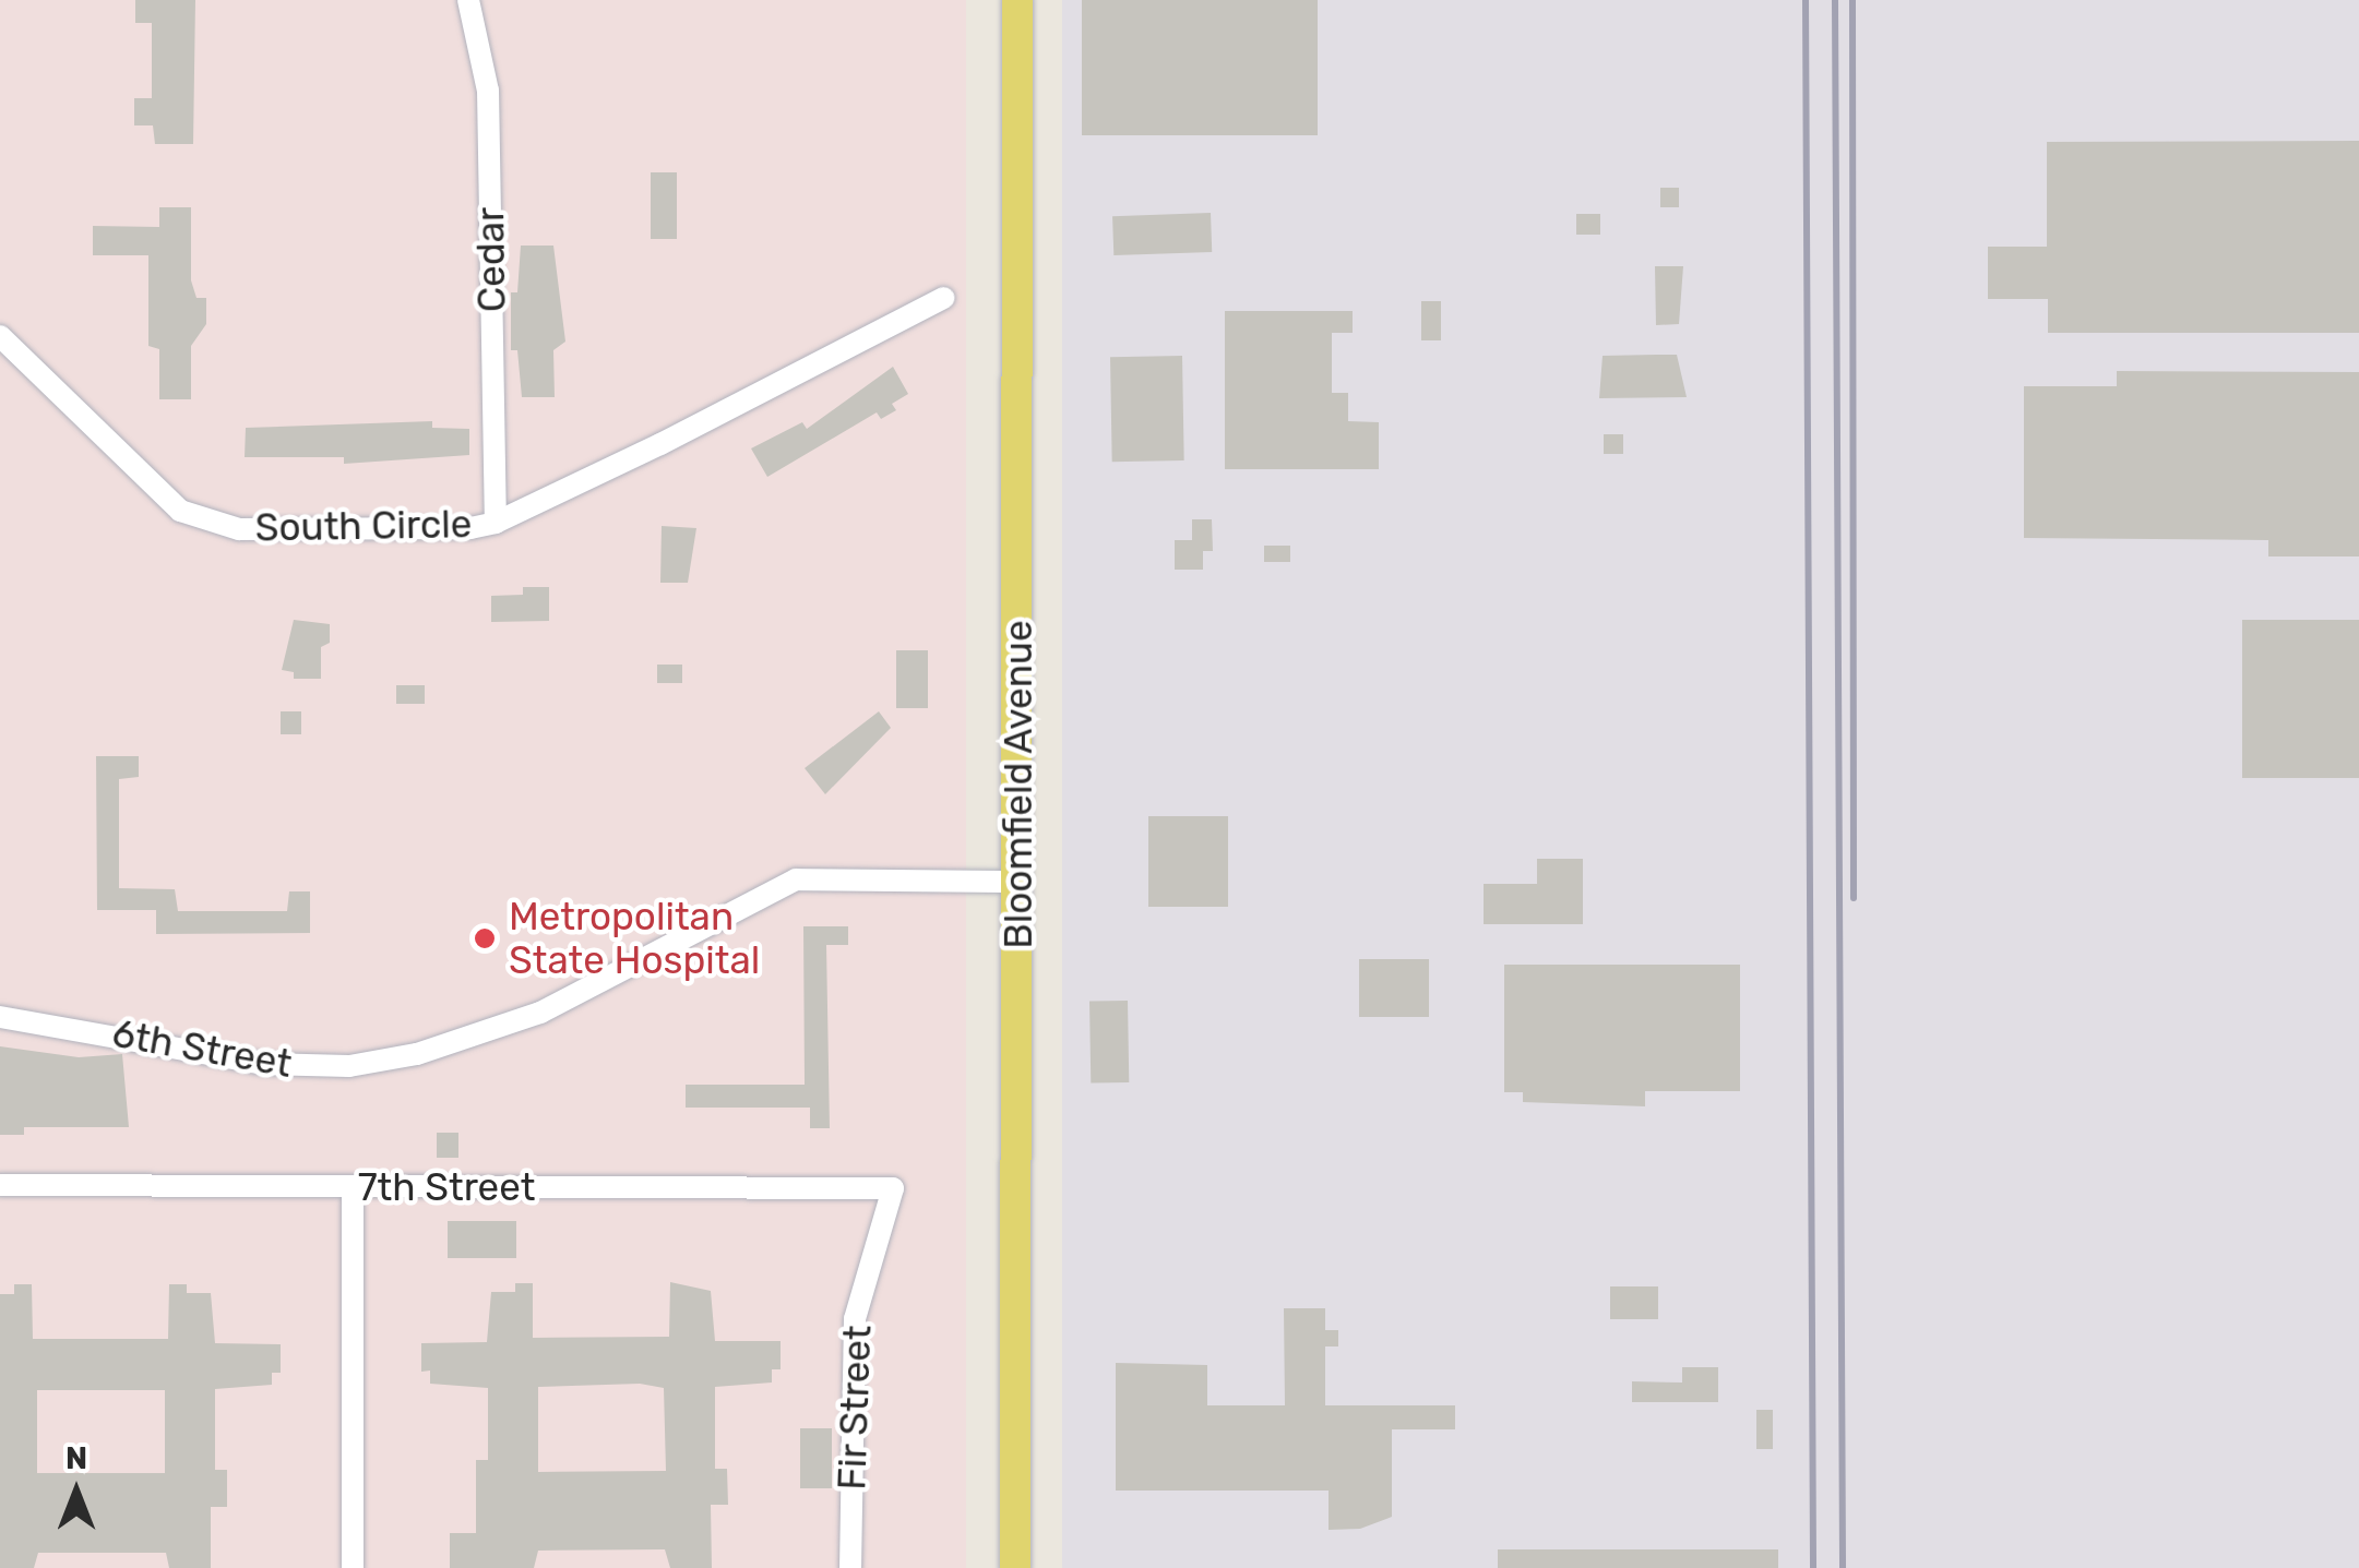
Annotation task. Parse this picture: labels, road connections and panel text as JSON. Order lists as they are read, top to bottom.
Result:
{
  "streets": {
    "main road": ["Bloomfield Avenue"],
    "street": [
      "Cedar",
      "South Circle",
      "6th Street",
      "7th Street",
      "Fir Street"
    ]
  },
  "crossings": [
    ["Cedar", "South Circle"],
    ["Bloomfield Avenue", "6th Street"],
    ["7th Street", "Fir Street"]
  ],
  "places": ["Metropolitan State Hospital"],
  "north": "top"
}
